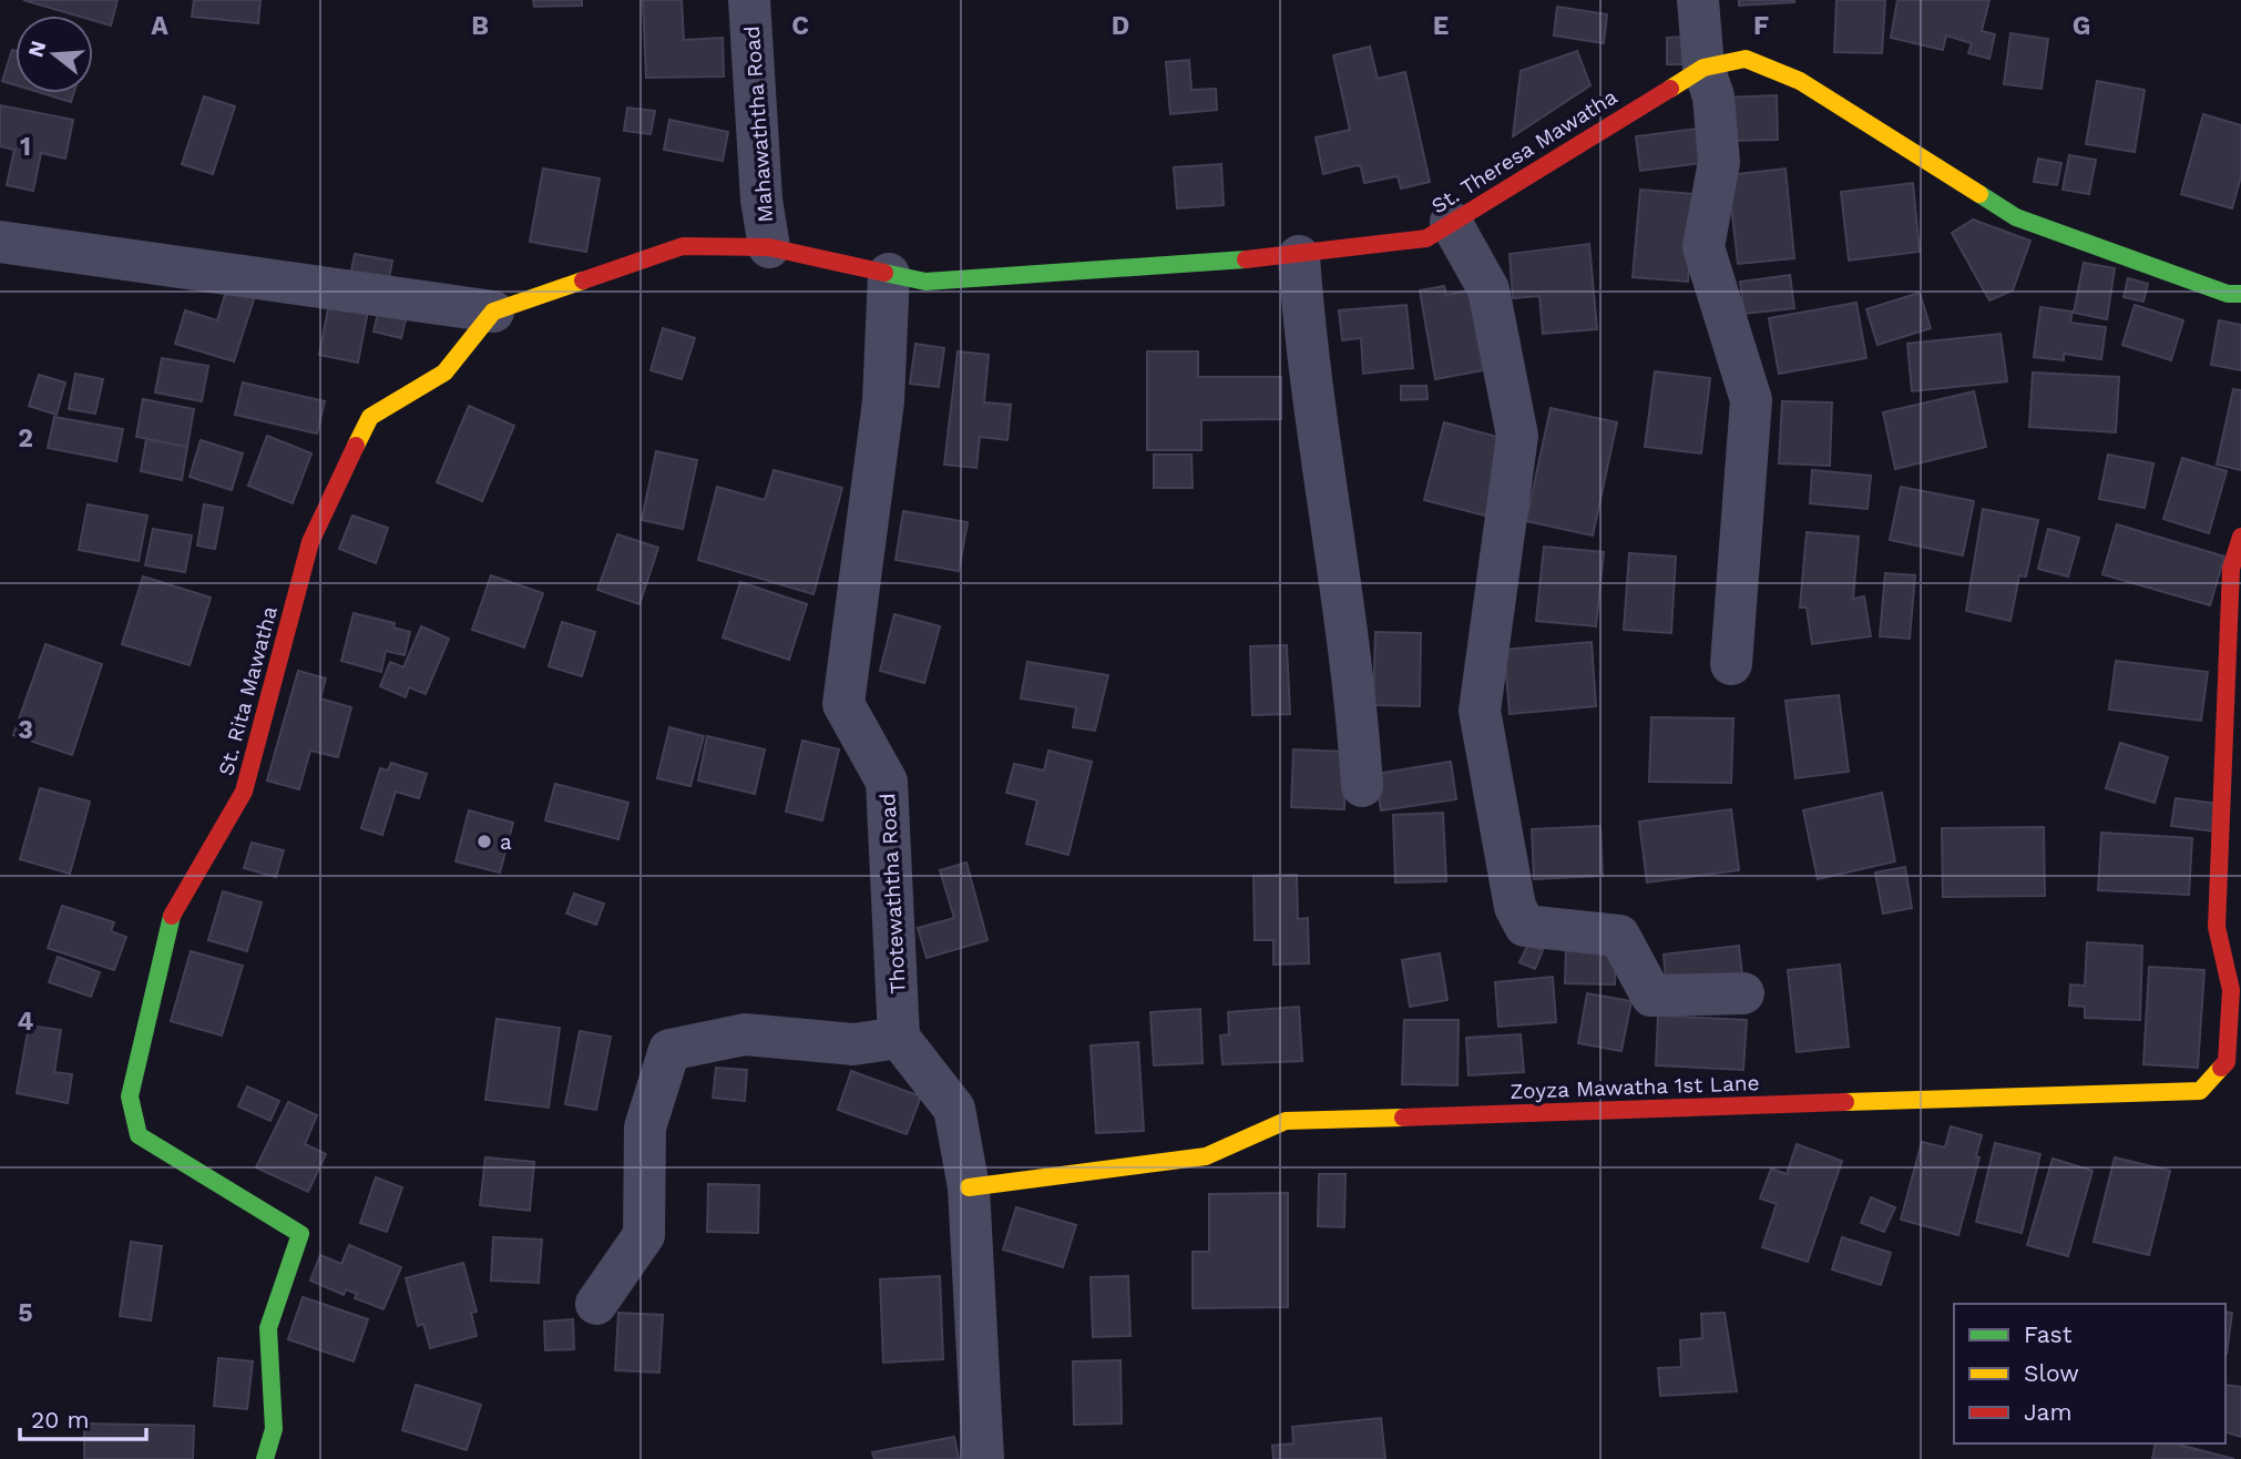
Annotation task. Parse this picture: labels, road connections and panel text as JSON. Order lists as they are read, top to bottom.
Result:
{
  "streets": {
    "street": [
      "Mahawaththa Road",
      "St. Theresa Mawatha",
      "St. Rita Mawatha",
      "Thotewaththa Road",
      "Zoyza Mawatha 1st Lane"
    ]
  },
  "crossings": [
    ["Mahawaththa Road", "St. Theresa Mawatha"],
    ["St. Theresa Mawatha", "Thotewaththa Road"]
  ],
  "places": ["a"],
  "legend": ["Fast", "Slow", "Jam"],
  "scale_bar": "20 m",
  "north": "left",
  "grid": {
    "columns": [
      "A",
      "B",
      "C",
      "D",
      "E",
      "F",
      "G"
    ],
    "rows": [
      "1",
      "2",
      "3",
      "4",
      "5"
    ]
  }
}
